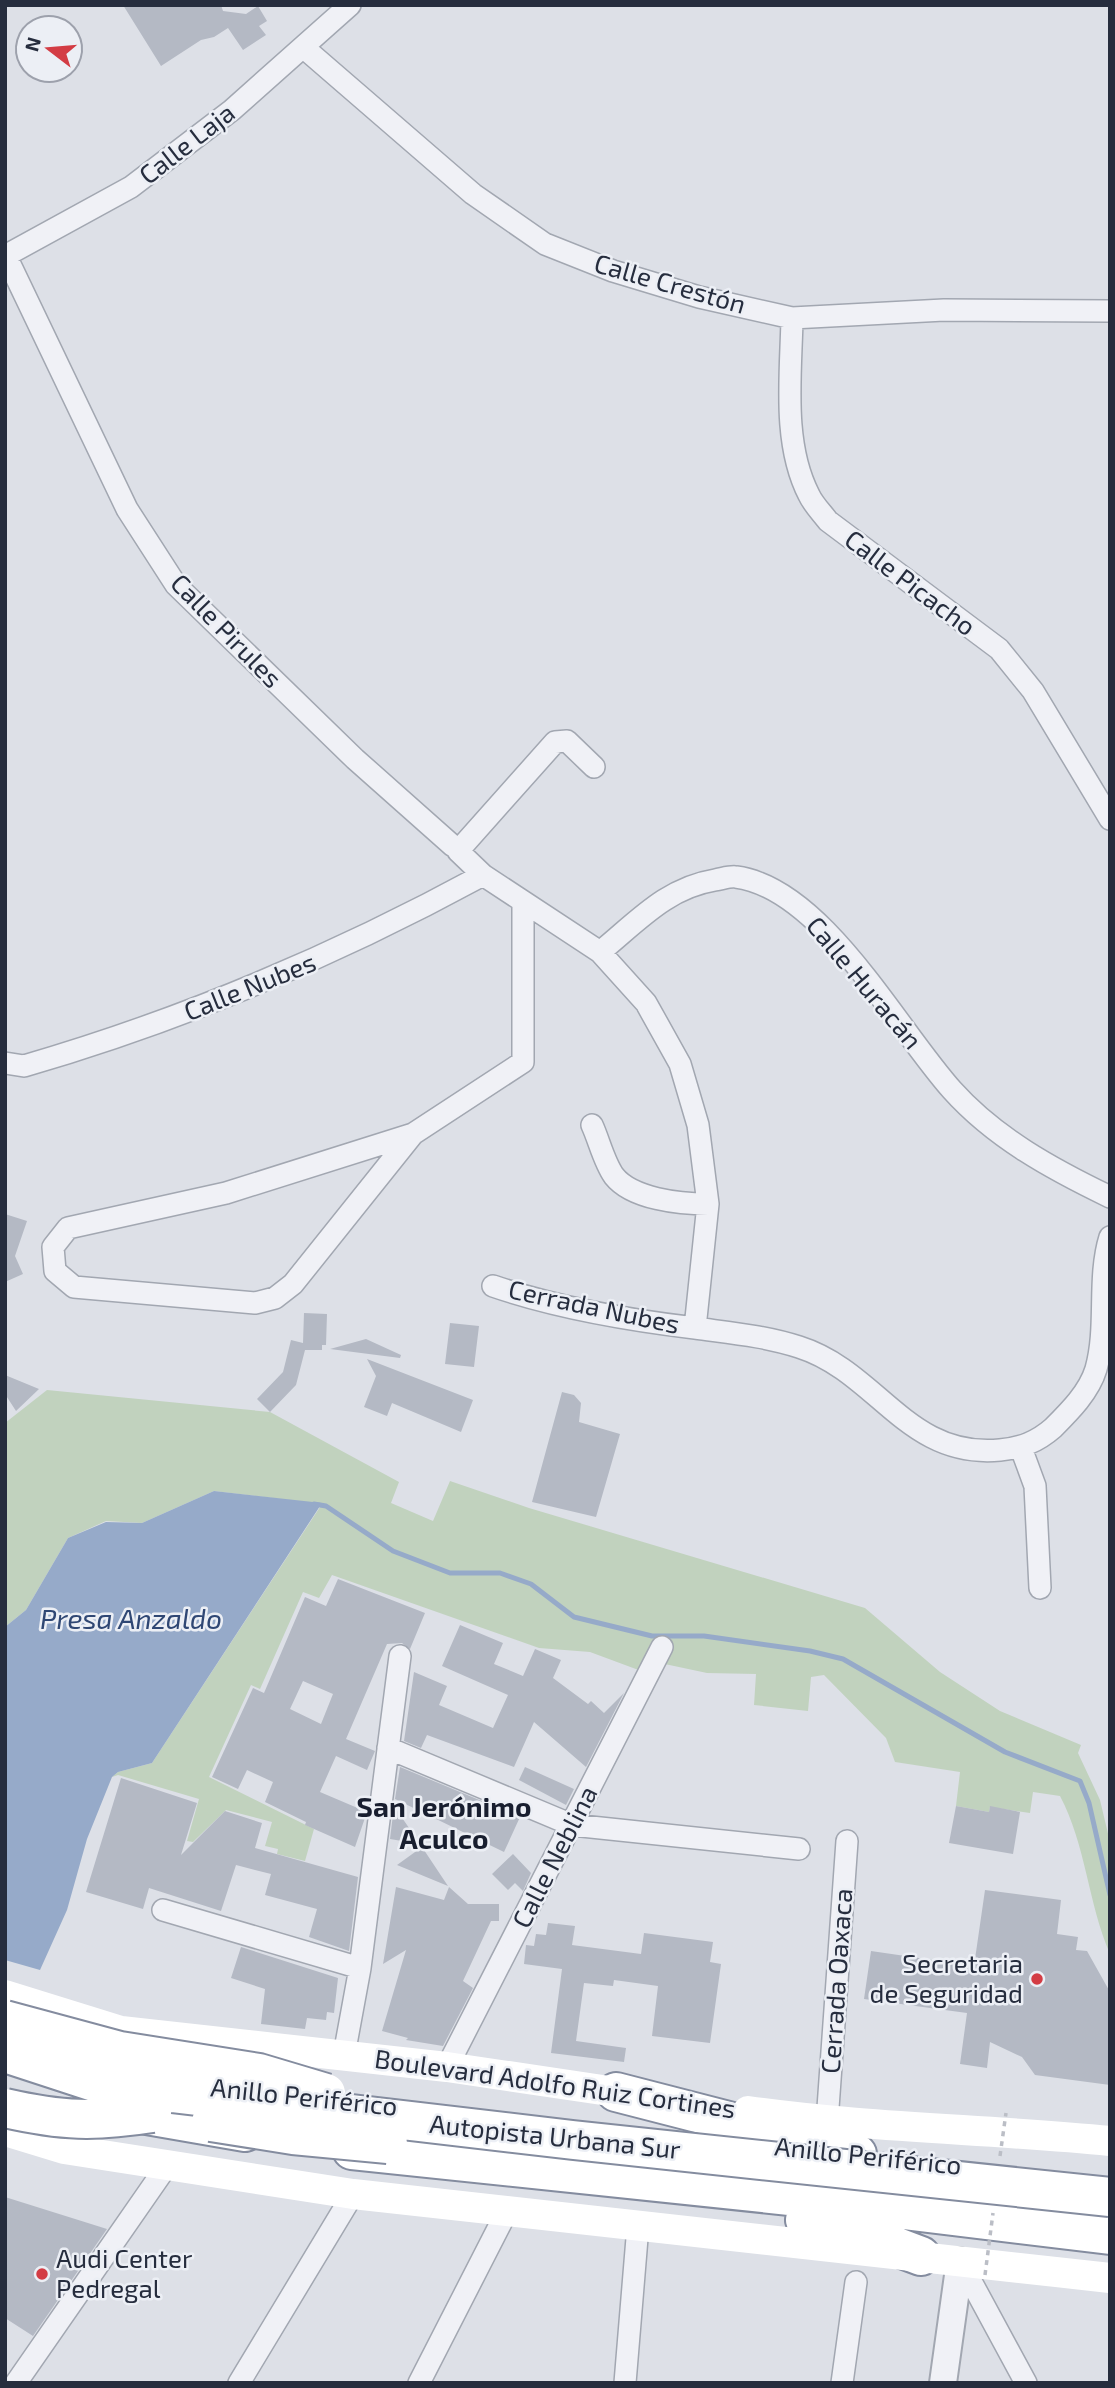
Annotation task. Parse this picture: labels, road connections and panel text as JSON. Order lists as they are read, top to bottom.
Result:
{
  "streets": {
    "highway": ["Anillo Periférico", "Autopista Urbana Sur"],
    "main road": ["Boulevard Adolfo Ruiz Cortines"],
    "street": [
      "Calle Laja",
      "Calle Crestón",
      "Calle Picacho",
      "Calle Pirules",
      "Calle Huracán",
      "Calle Nubes",
      "Cerrada Nubes",
      "Calle Neblina",
      "Cerrada Oaxaca"
    ]
  },
  "crossings": [
    ["Calle Laja", "Calle Crestón"],
    ["Calle Laja", "Calle Pirules"],
    ["Calle Crestón", "Calle Picacho"],
    ["Calle Pirules", "Calle Huracán"],
    ["Calle Pirules", "Calle Nubes"],
    ["Calle Pirules", "Cerrada Nubes"],
    ["Calle Neblina", "Boulevard Adolfo Ruiz Cortines"],
    ["Cerrada Oaxaca", "Boulevard Adolfo Ruiz Cortines"]
  ],
  "districts": ["San Jerónimo Aculco"],
  "water": ["Presa Anzaldo"],
  "places": ["Secretaria de Seguridad", "Audi Center Pedregal"],
  "north": "left"
}
